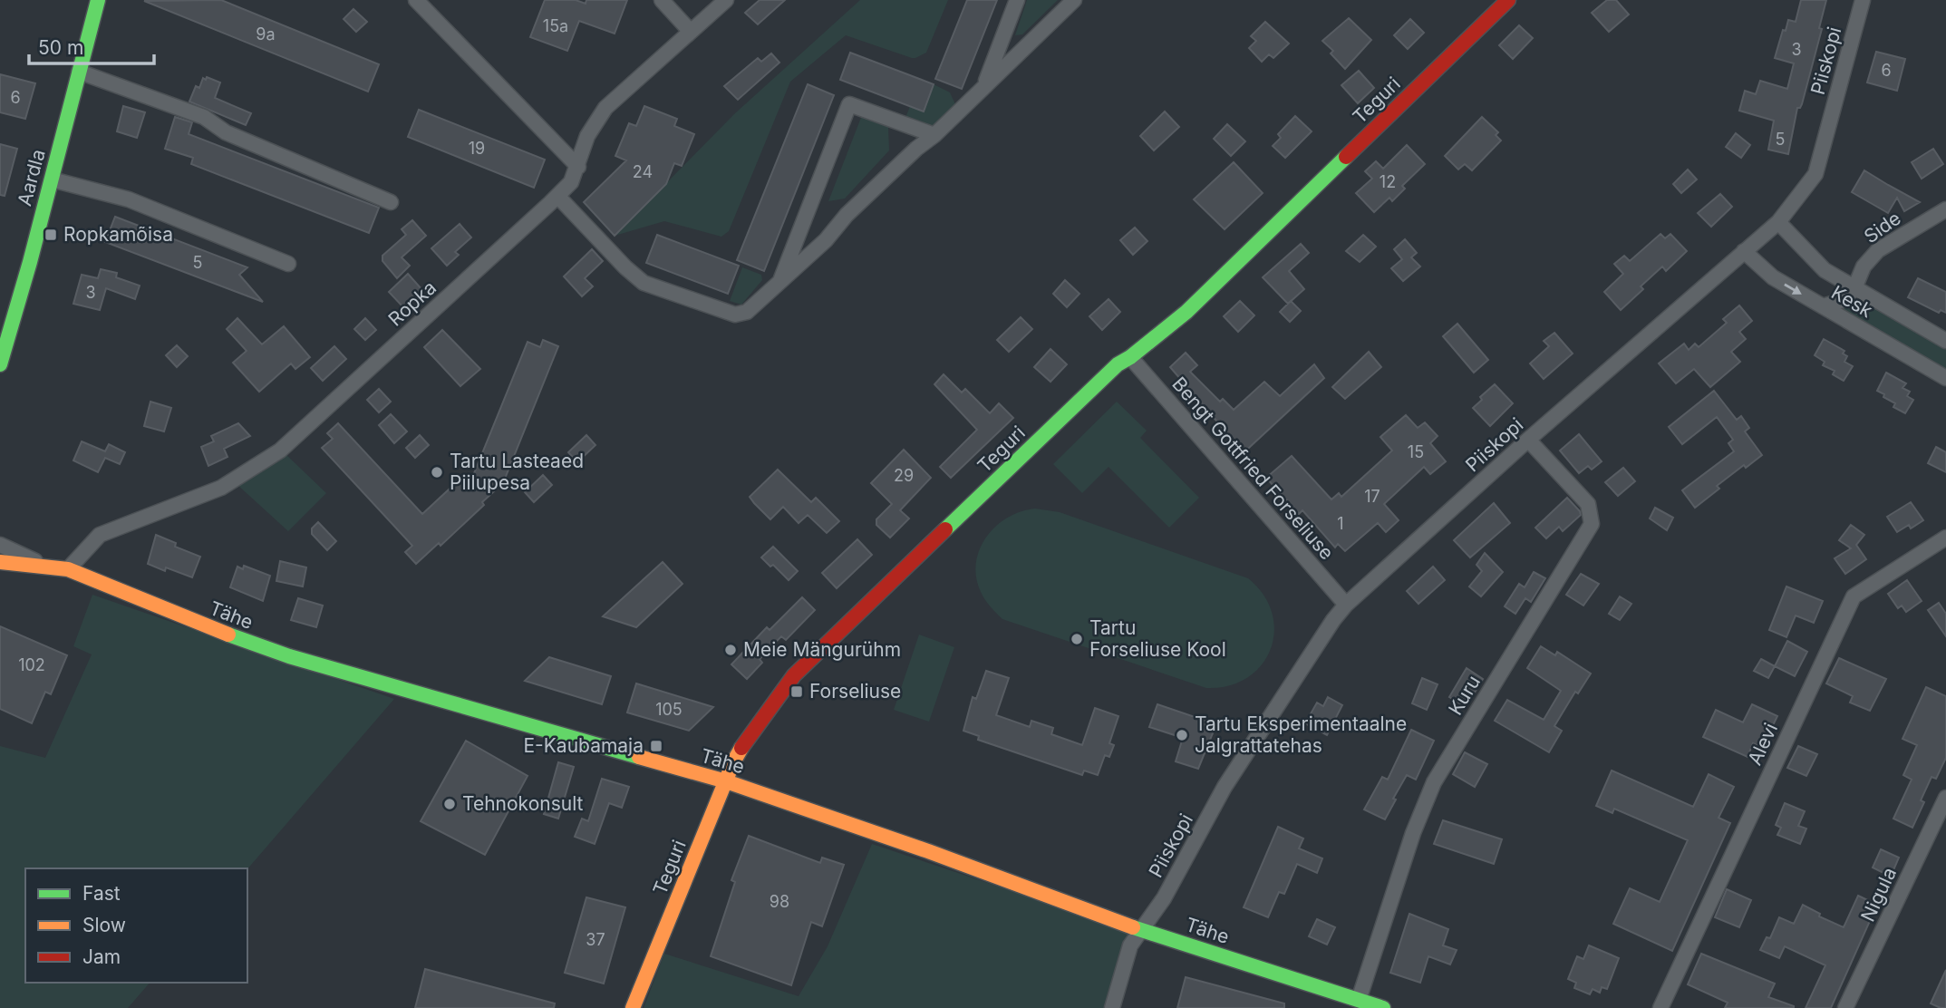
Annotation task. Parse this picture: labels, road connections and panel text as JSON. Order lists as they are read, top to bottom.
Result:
{
  "streets": {
    "street": [
      "Piiskopi",
      "Teguri",
      "Aardla",
      "Side",
      "Kesk",
      "Ropka",
      "Bengt Gottfried Forseliuse",
      "Tähe",
      "Kuru",
      "Alevi",
      "Nigula"
    ]
  },
  "crossings": [
    ["Piiskopi", "Kesk"],
    ["Piiskopi", "Bengt Gottfried Forseliuse"],
    ["Piiskopi", "Tähe"],
    ["Piiskopi", "Kuru"],
    ["Teguri", "Bengt Gottfried Forseliuse"],
    ["Teguri", "Tähe"],
    ["Side", "Kesk"],
    ["Ropka", "Tähe"],
    ["Tähe", "Kuru"]
  ],
  "places": {
    "transit": ["Ropkamõisa", "Forseliuse", "E-Kaubamaja"],
    "other": [
      "Tartu Lasteaed Piilupesa",
      "Tartu Forseliuse Kool",
      "Meie Mängurühm",
      "Tartu Eksperimentaalne Jalgrattatehas",
      "Tehnokonsult"
    ]
  },
  "house_numbers": [
    "15a",
    "9a",
    "3",
    "6",
    "6",
    "5",
    "19",
    "24",
    "12",
    "5",
    "3",
    "15",
    "29",
    "17",
    "1",
    "102",
    "105",
    "98",
    "37"
  ],
  "legend": ["Fast", "Slow", "Jam"],
  "scale_bar": "50 m"
}
